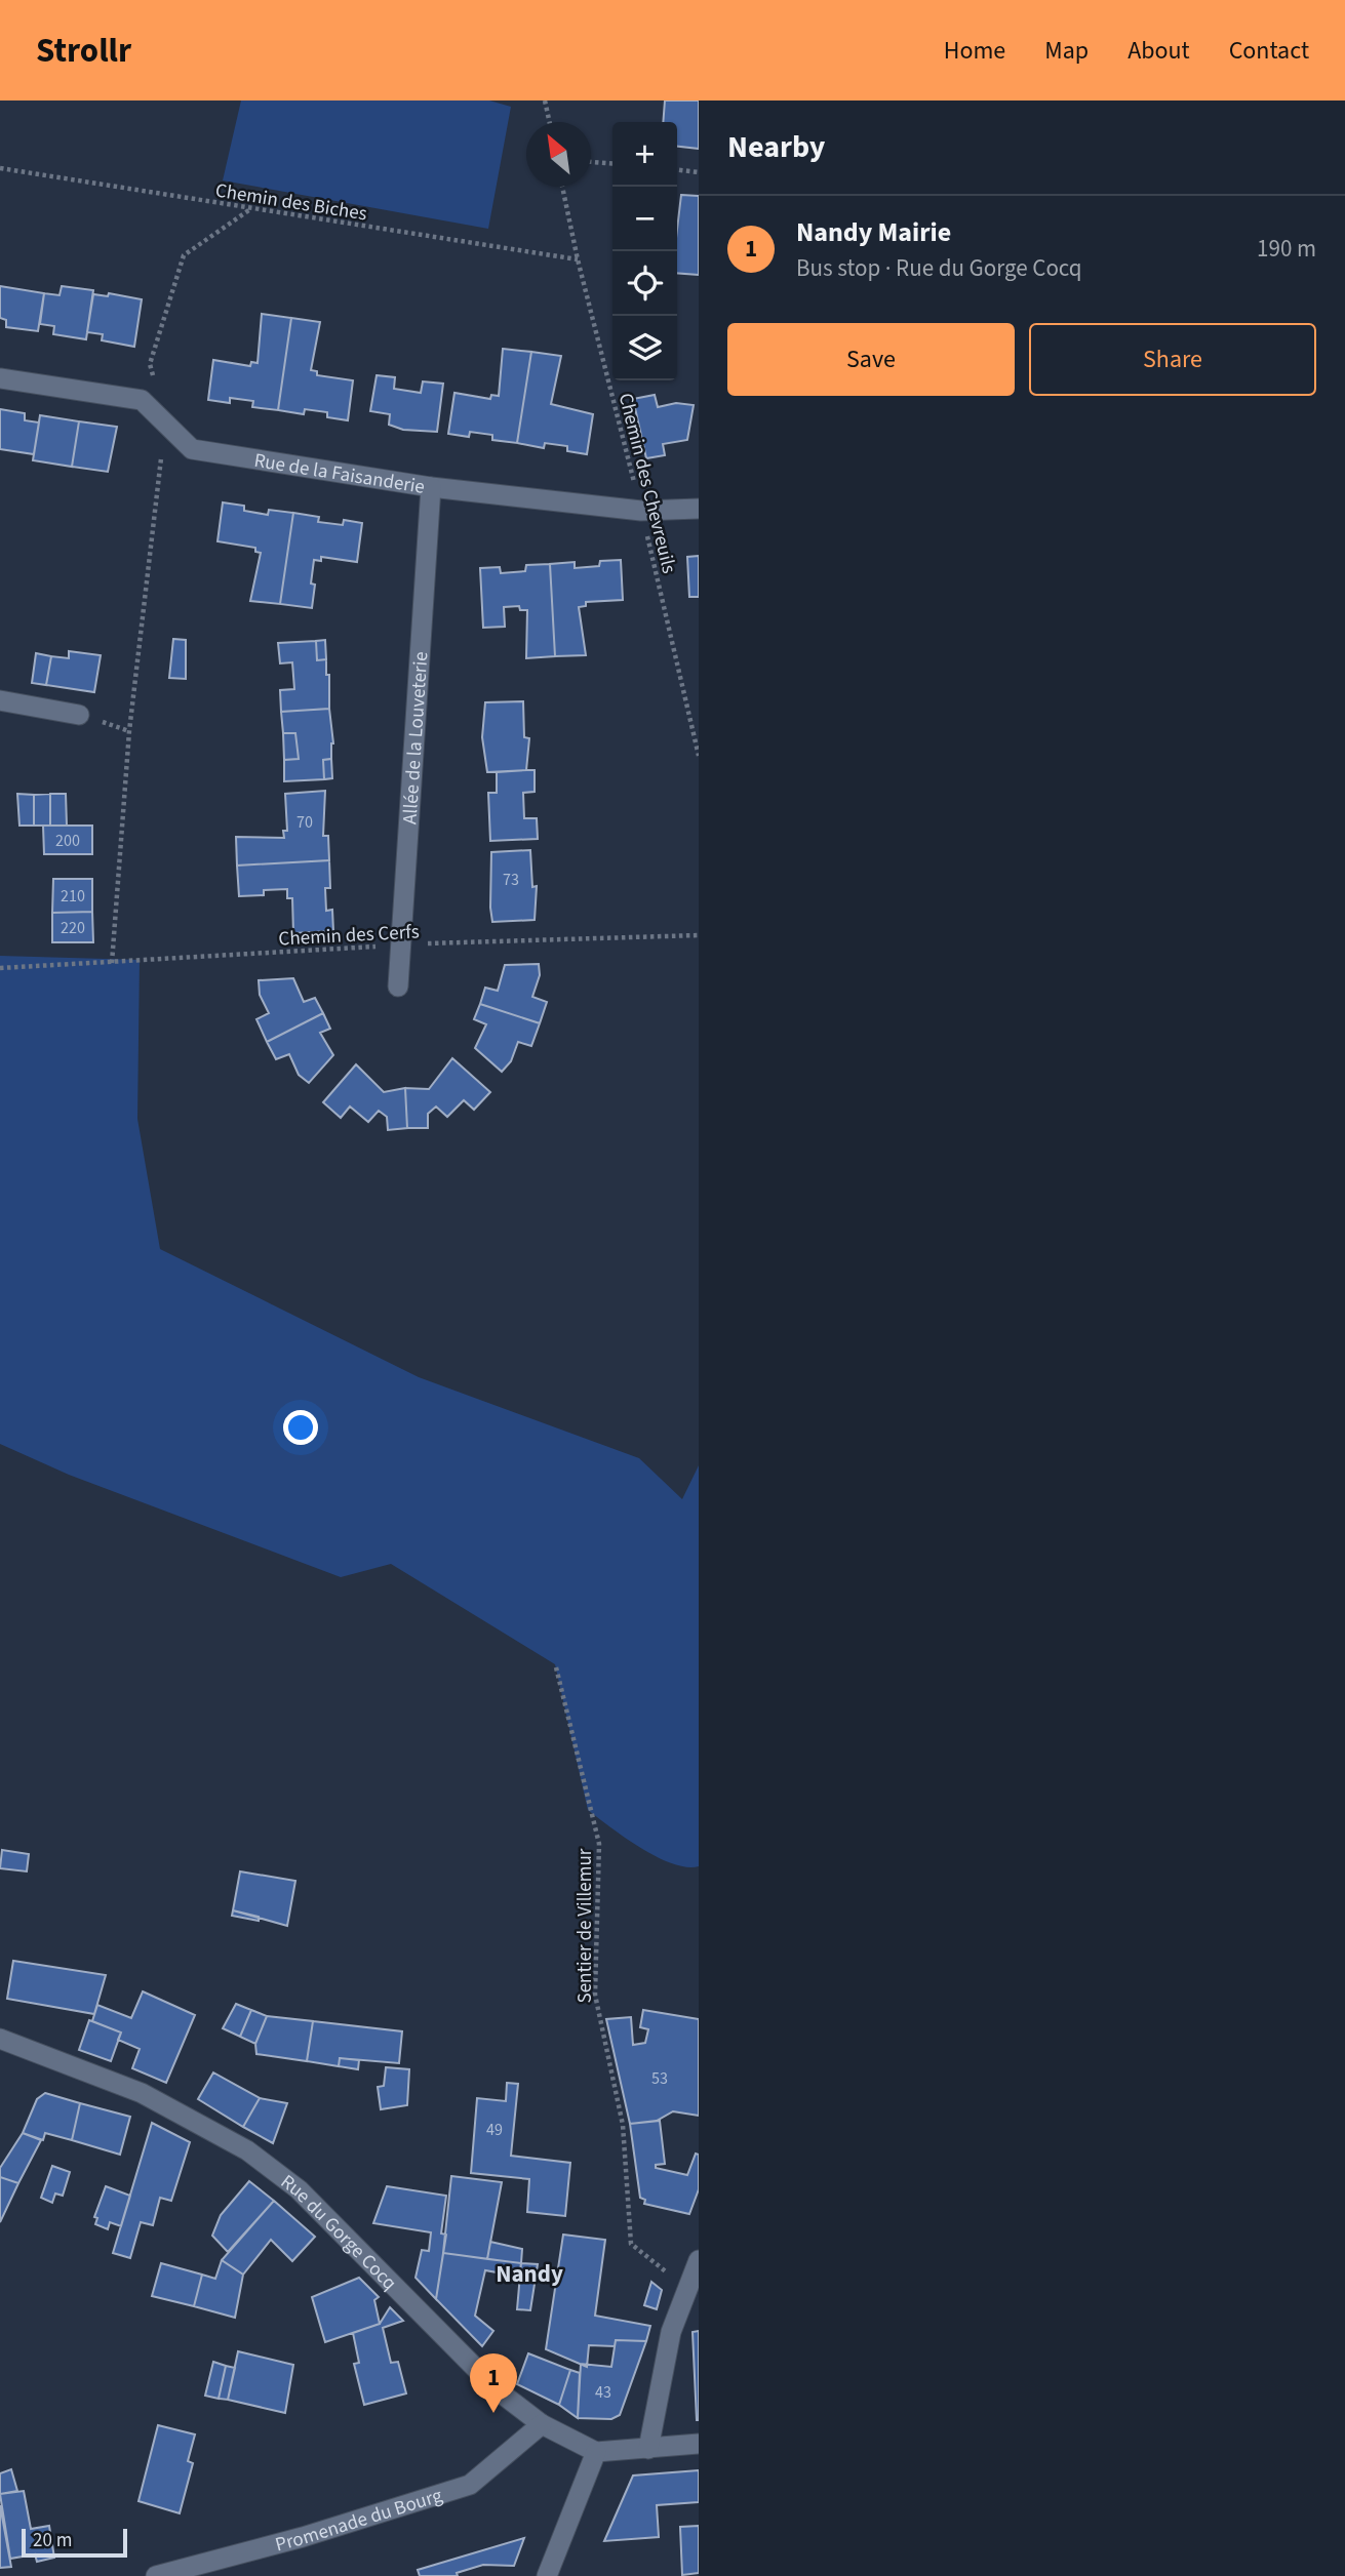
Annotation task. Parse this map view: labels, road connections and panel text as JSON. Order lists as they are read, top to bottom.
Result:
{
  "streets": {
    "street": [
      "Rue de la Faisanderie",
      "Allée de la Louveterie",
      "Rue du Gorge Cocq",
      "Promenade du Bourg"
    ],
    "path": [
      "Chemin des Biches",
      "Chemin des Chevreuils",
      "Chemin des Cerfs",
      "Sentier de Villemur"
    ]
  },
  "crossings": [
    ["Chemin des Biches", "Chemin des Chevreuils"],
    ["Rue de la Faisanderie", "Chemin des Chevreuils"],
    ["Rue de la Faisanderie", "Allée de la Louveterie"],
    ["Allée de la Louveterie", "Chemin des Cerfs"],
    ["Rue du Gorge Cocq", "Promenade du Bourg"]
  ],
  "districts": ["Nandy"],
  "house_numbers": [
    "70",
    "200",
    "73",
    "210",
    "220",
    "53",
    "49",
    "43"
  ],
  "scale_bar": "20 m",
  "north": "top left",
  "page": {
    "header": "Strollr",
    "nav": [
      "Home",
      "Map",
      "About",
      "Contact"
    ],
    "heading": "Nearby",
    "map_buttons": ["+", "−"],
    "list": [
      {
        "mark": "1",
        "name": "Nandy Mairie",
        "note": "Bus stop · Rue du Gorge Cocq",
        "value": "190 m"
      }
    ],
    "buttons": ["Save", "Share"],
    "pins": "1",
    "scale": "20 m"
  }
}
